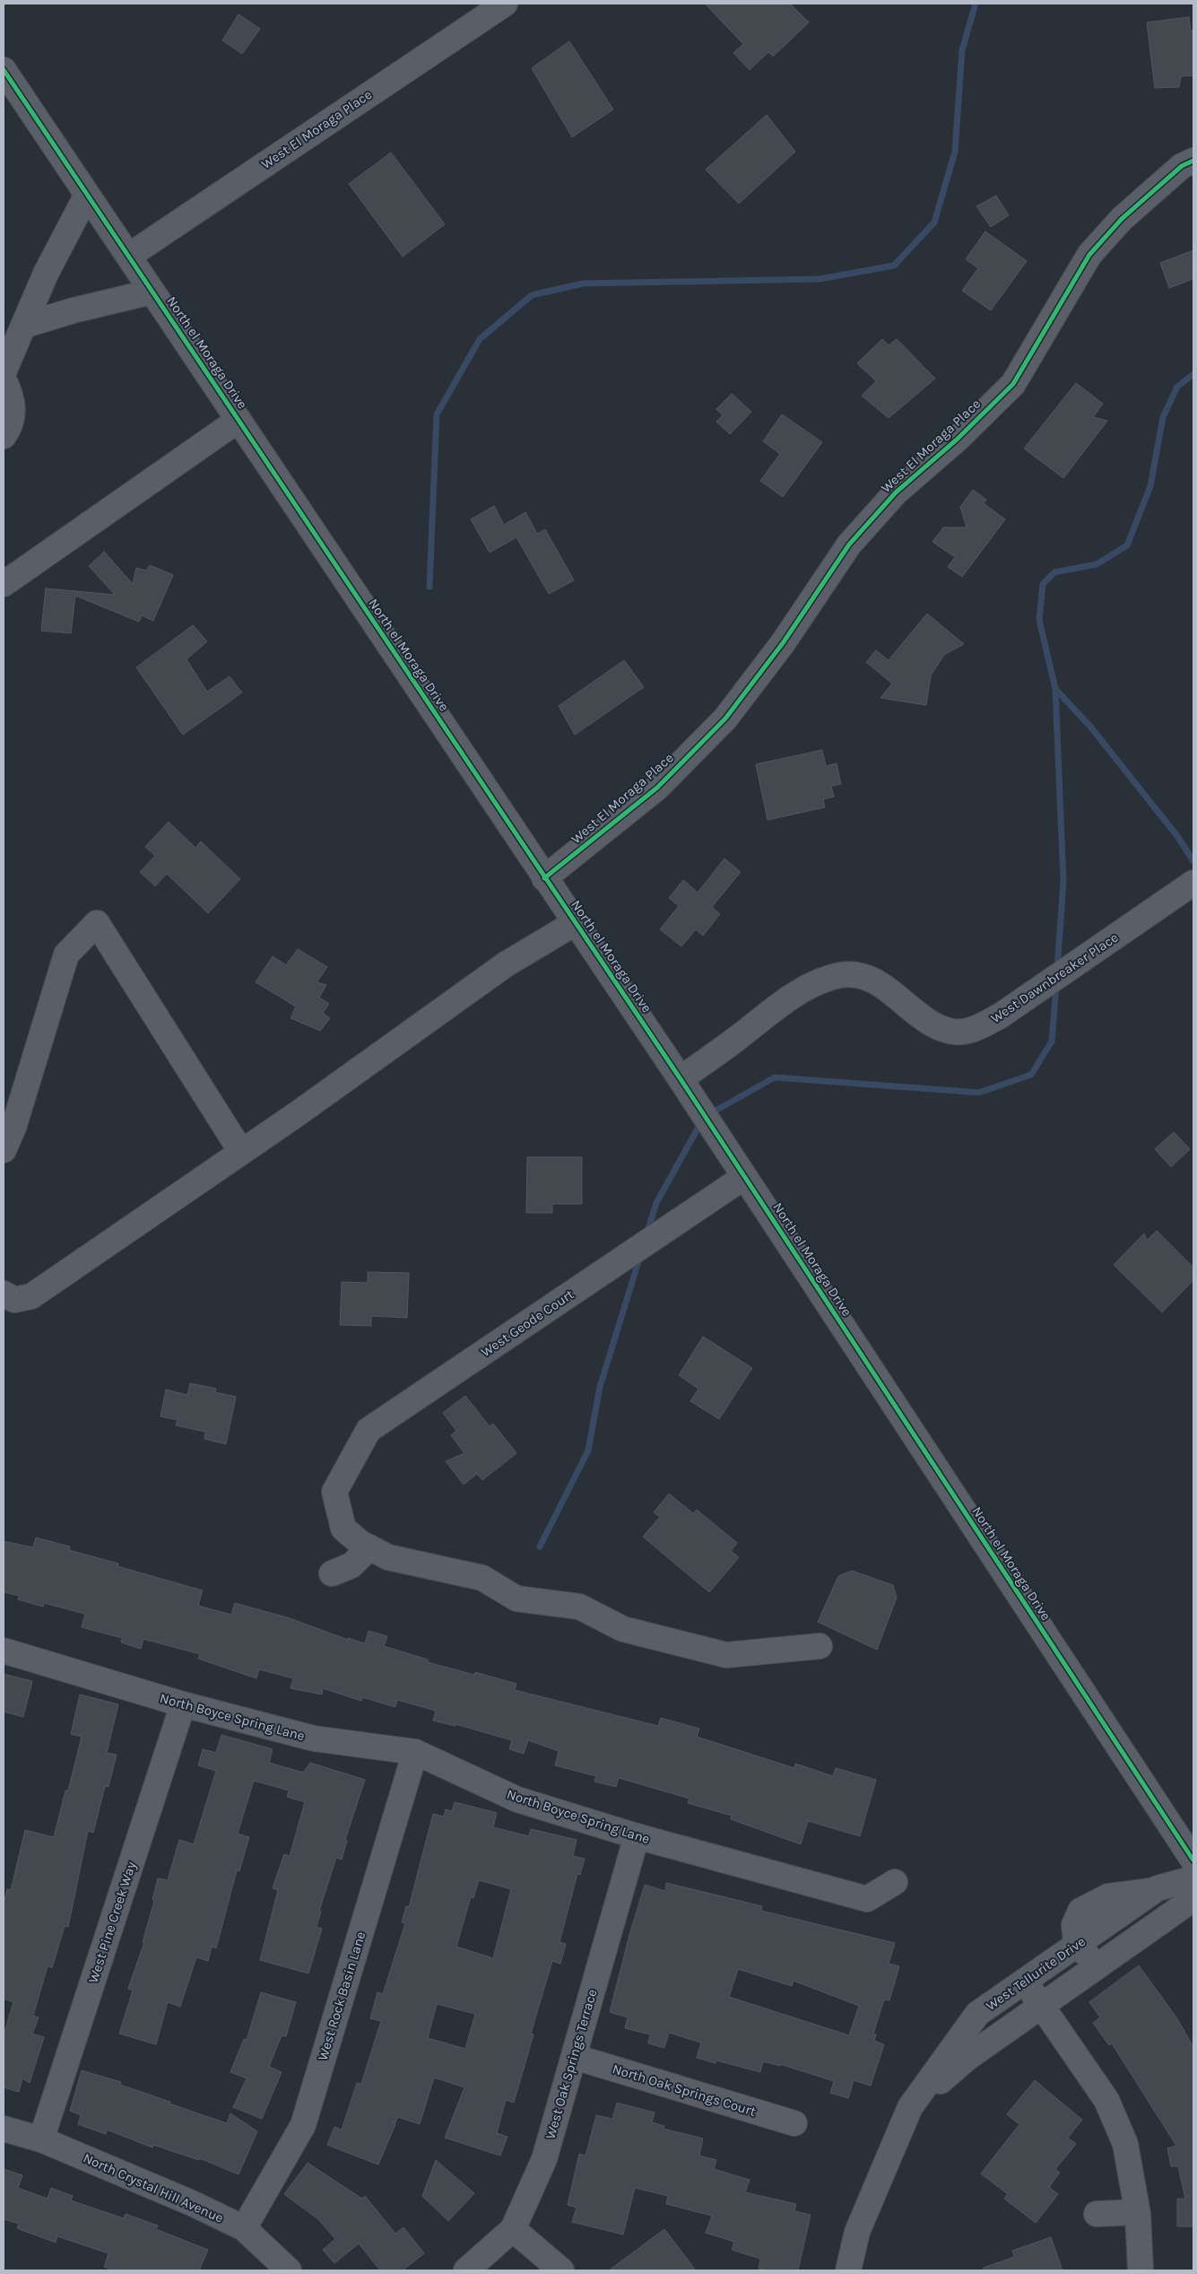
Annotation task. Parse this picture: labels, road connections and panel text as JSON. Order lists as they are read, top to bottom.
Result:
{
  "streets": {
    "street": [
      "West El Moraga Place",
      "North el Moraga Drive",
      "West Dawnbreaker Place",
      "West Geode Court",
      "North Boyce Spring Lane",
      "West Pine Creek Way",
      "West Tellurite Drive",
      "West Rock Basin Lane",
      "West Oak Springs Terrace",
      "North Oak Springs Court",
      "North Crystal Hill Avenue"
    ]
  },
  "crossings": [
    ["West El Moraga Place", "North el Moraga Drive"],
    ["North el Moraga Drive", "West Dawnbreaker Place"],
    ["North el Moraga Drive", "West Geode Court"],
    ["North Boyce Spring Lane", "West Pine Creek Way"],
    ["North Boyce Spring Lane", "West Rock Basin Lane"],
    ["North Boyce Spring Lane", "West Oak Springs Terrace"],
    ["West Pine Creek Way", "North Crystal Hill Avenue"],
    ["West Rock Basin Lane", "North Crystal Hill Avenue"],
    ["West Oak Springs Terrace", "North Oak Springs Court"]
  ]
}
